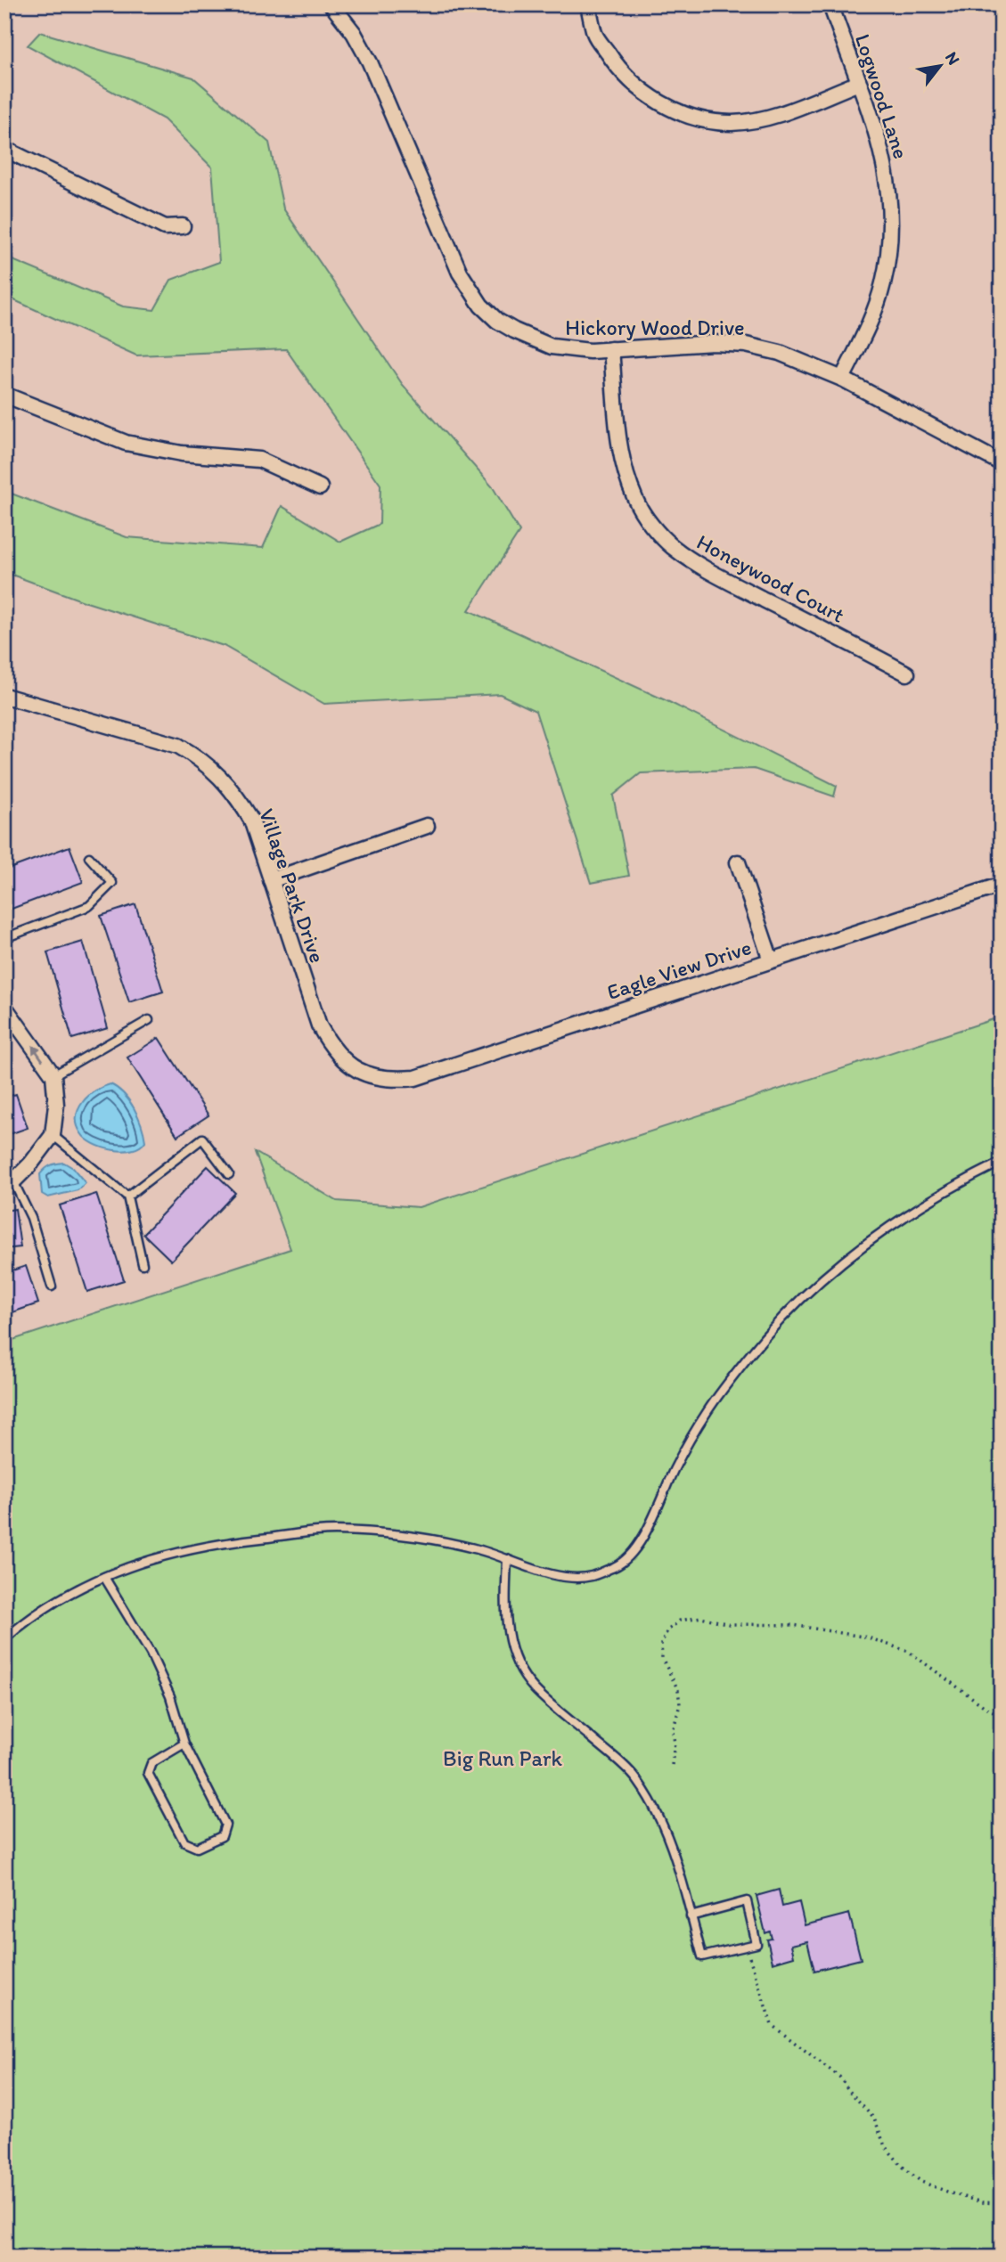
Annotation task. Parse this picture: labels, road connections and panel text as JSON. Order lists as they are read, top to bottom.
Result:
{
  "streets": {
    "street": [
      "Logwood Lane",
      "Hickory Wood Drive",
      "Honeywood Court",
      "Village Park Drive",
      "Eagle View Drive"
    ]
  },
  "crossings": [
    ["Logwood Lane", "Hickory Wood Drive"],
    ["Hickory Wood Drive", "Honeywood Court"],
    ["Village Park Drive", "Eagle View Drive"]
  ],
  "parks": ["Big Run Park"],
  "north": "top right"
}
